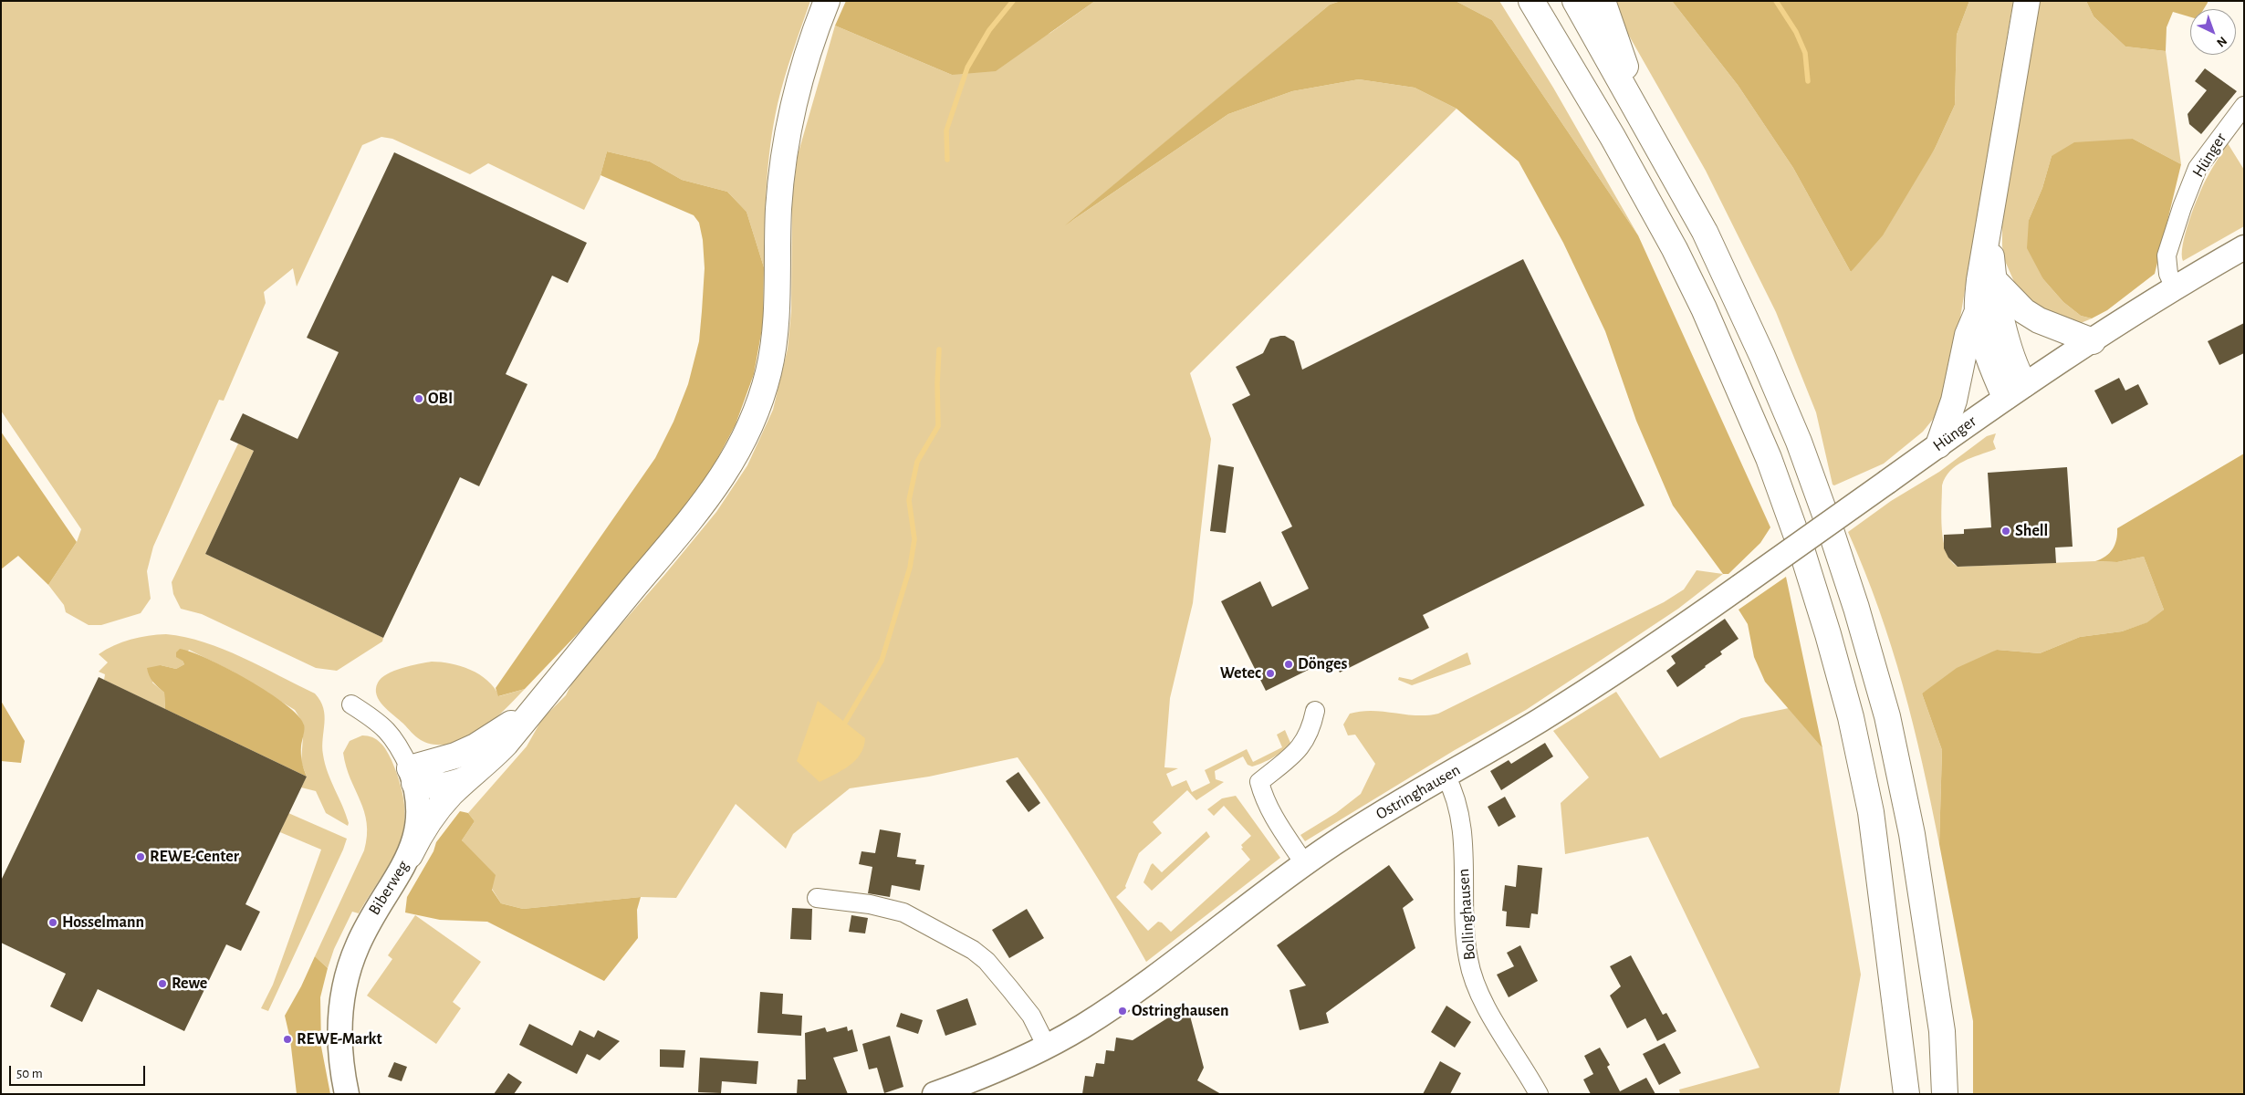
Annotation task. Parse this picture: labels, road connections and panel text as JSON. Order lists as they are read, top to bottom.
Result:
{
  "streets": {
    "main road": ["Hünger", "Ostringhausen", "Biberweg"],
    "street": ["Bollinghausen"]
  },
  "crossings": [
    ["Hünger", "Ostringhausen"],
    ["Ostringhausen", "Bollinghausen"]
  ],
  "places": [
    "OBI",
    "Shell",
    "Dönges",
    "Wetec",
    "REWE-Center",
    "Hosselmann",
    "Rewe",
    "Ostringhausen",
    "REWE-Markt"
  ],
  "scale_bar": "50 m",
  "north": "bottom right"
}
